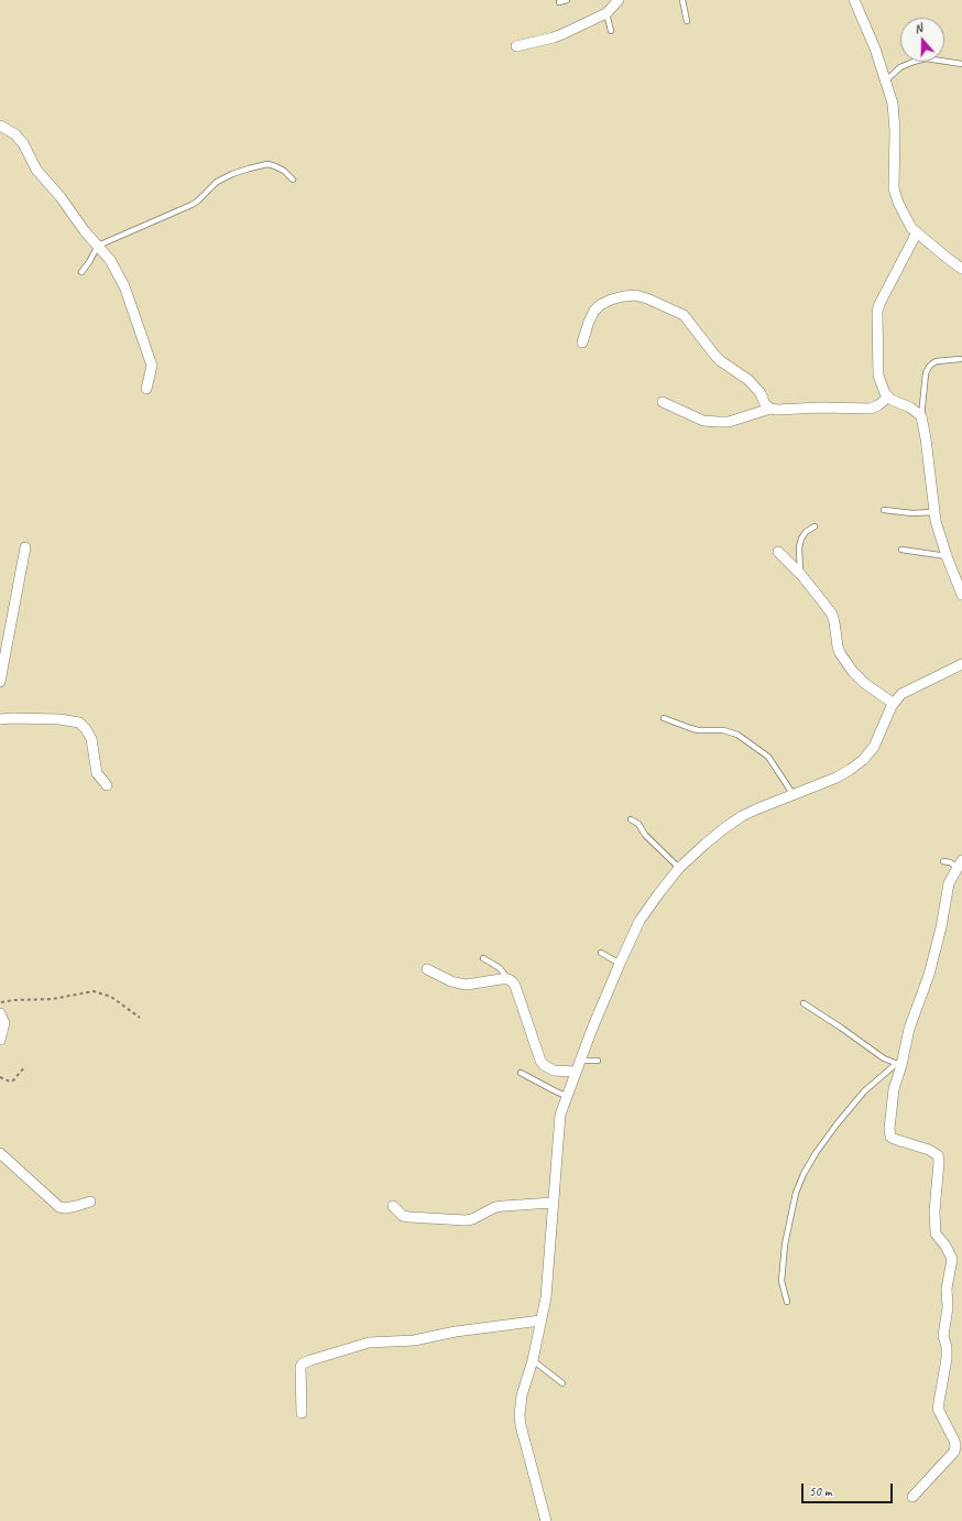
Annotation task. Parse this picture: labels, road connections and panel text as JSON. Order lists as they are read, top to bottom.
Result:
{
  "scale_bar": "50 m",
  "north": "top"
}
